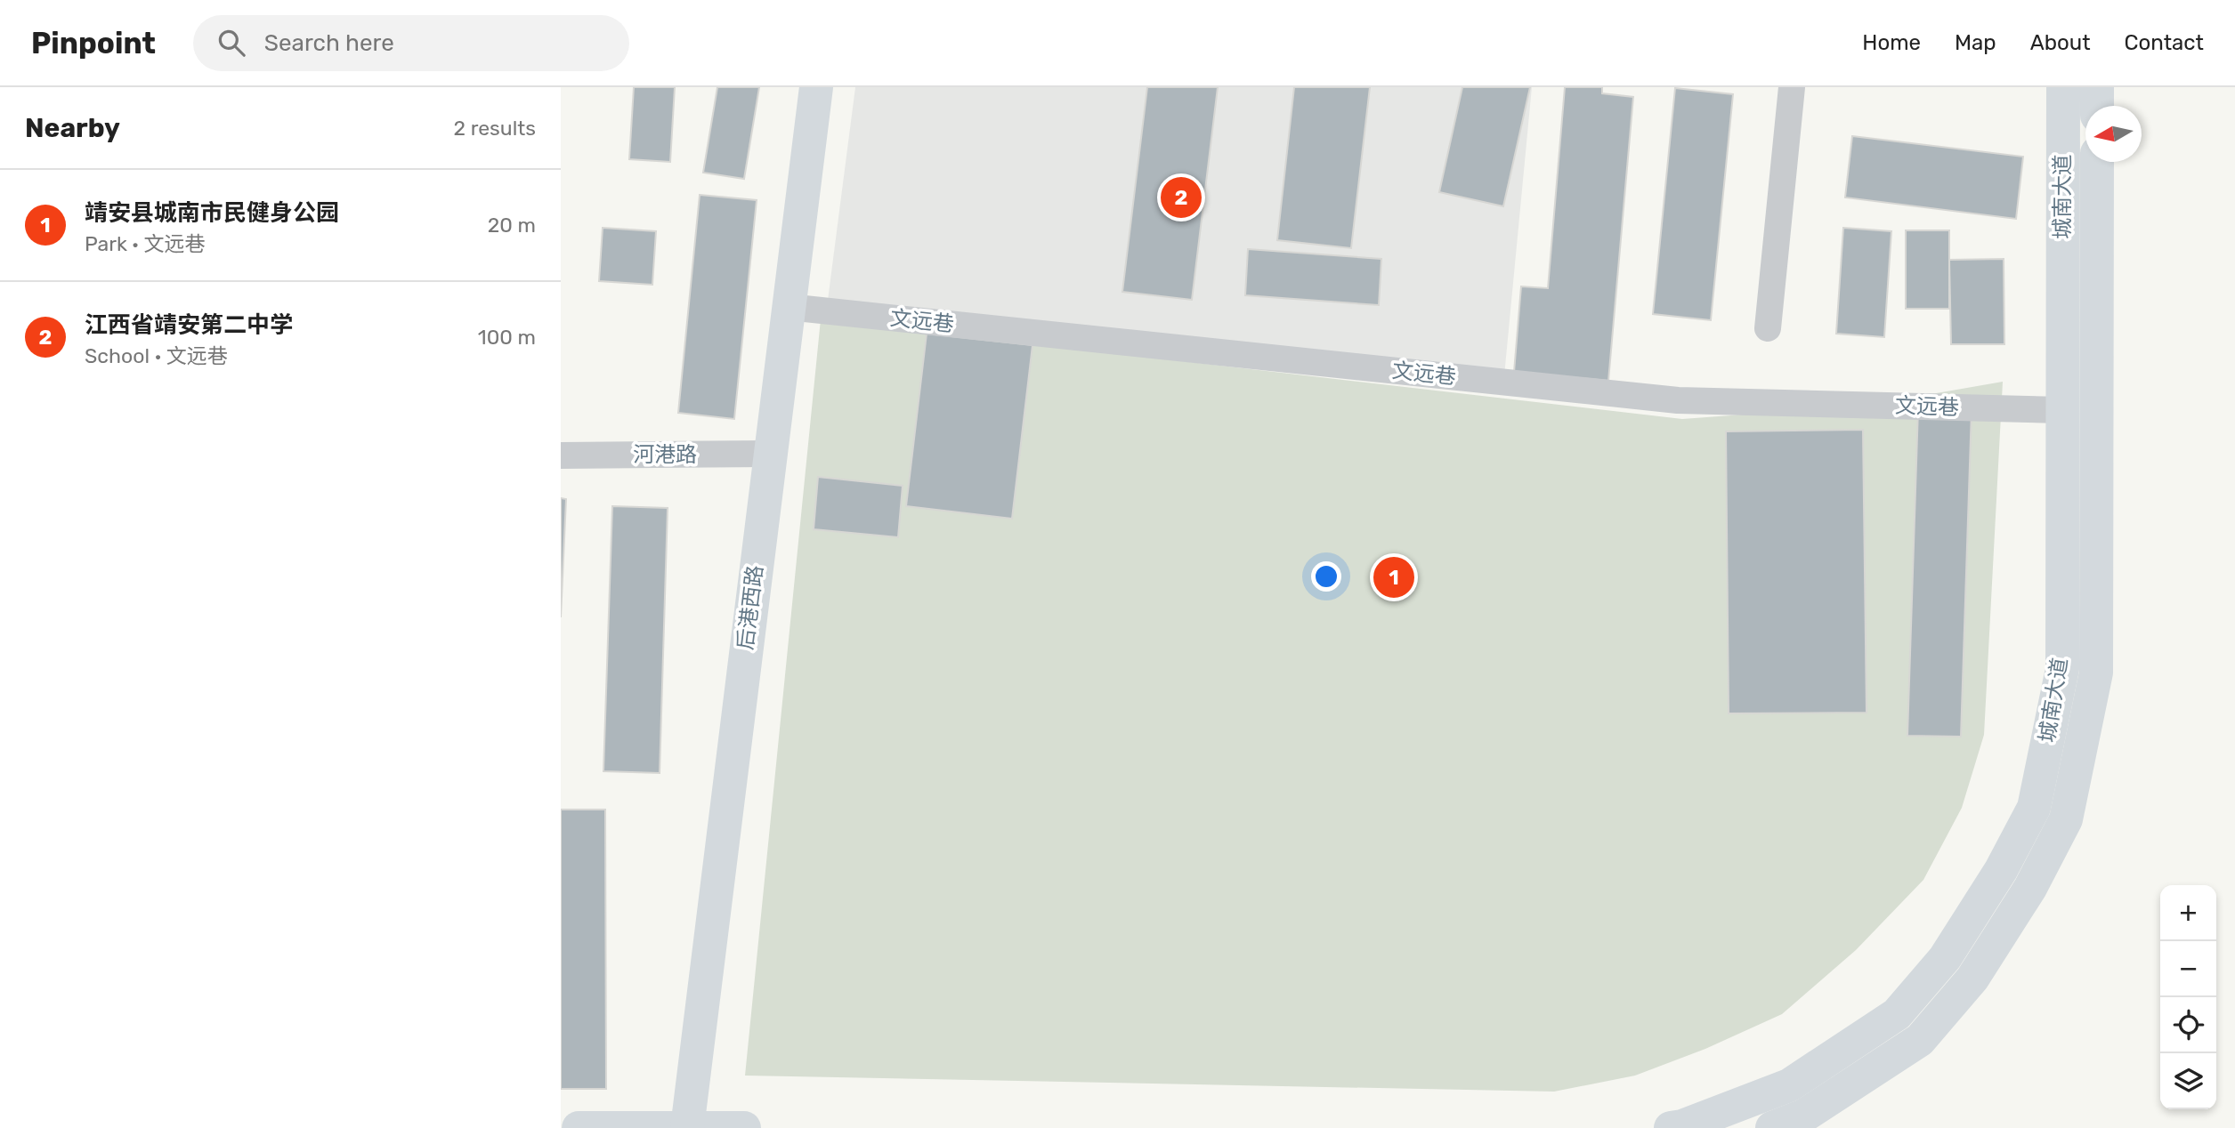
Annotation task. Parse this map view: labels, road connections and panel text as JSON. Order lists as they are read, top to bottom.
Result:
{
  "streets": {
    "main road": ["城南大道", "后港西路"],
    "street": ["文远巷", "河港路"]
  },
  "crossings": [
    ["城南大道", "文远巷"],
    ["文远巷", "后港西路"],
    ["河港路", "后港西路"]
  ],
  "north": "left",
  "page": {
    "header": "Pinpoint",
    "search": "Search here",
    "nav": [
      "Home",
      "Map",
      "About",
      "Contact"
    ],
    "heading": ["Nearby", "2 results"],
    "list": [
      {
        "mark": "1",
        "name": "靖安县城南市民健身公园",
        "note": "Park · 文远巷",
        "value": "20 m"
      },
      {
        "mark": "2",
        "name": "江西省靖安第二中学",
        "note": "School · 文远巷",
        "value": "100 m"
      }
    ],
    "pins": ["2", "1"],
    "map_buttons": ["+", "−"]
  }
}
